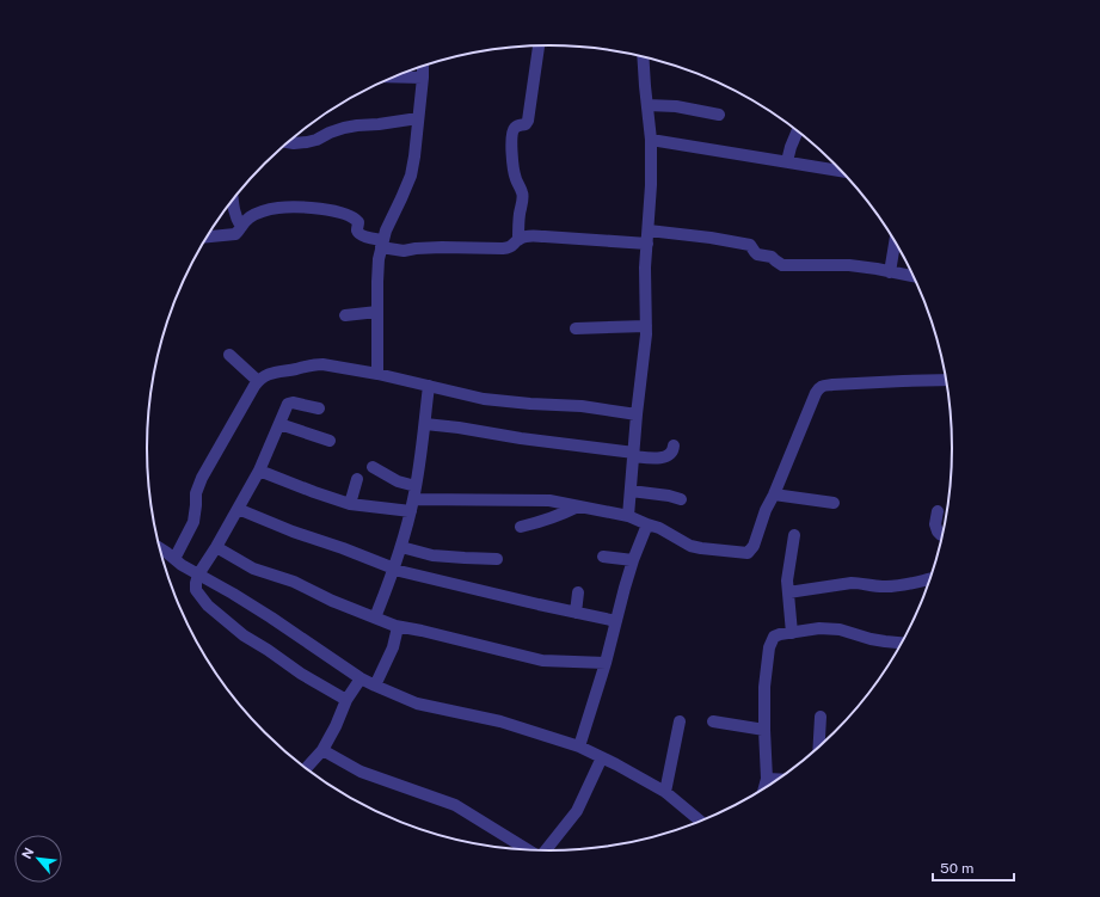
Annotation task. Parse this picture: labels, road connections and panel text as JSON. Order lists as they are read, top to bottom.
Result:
{
  "scale_bar": "50 m",
  "north": "top left"
}
